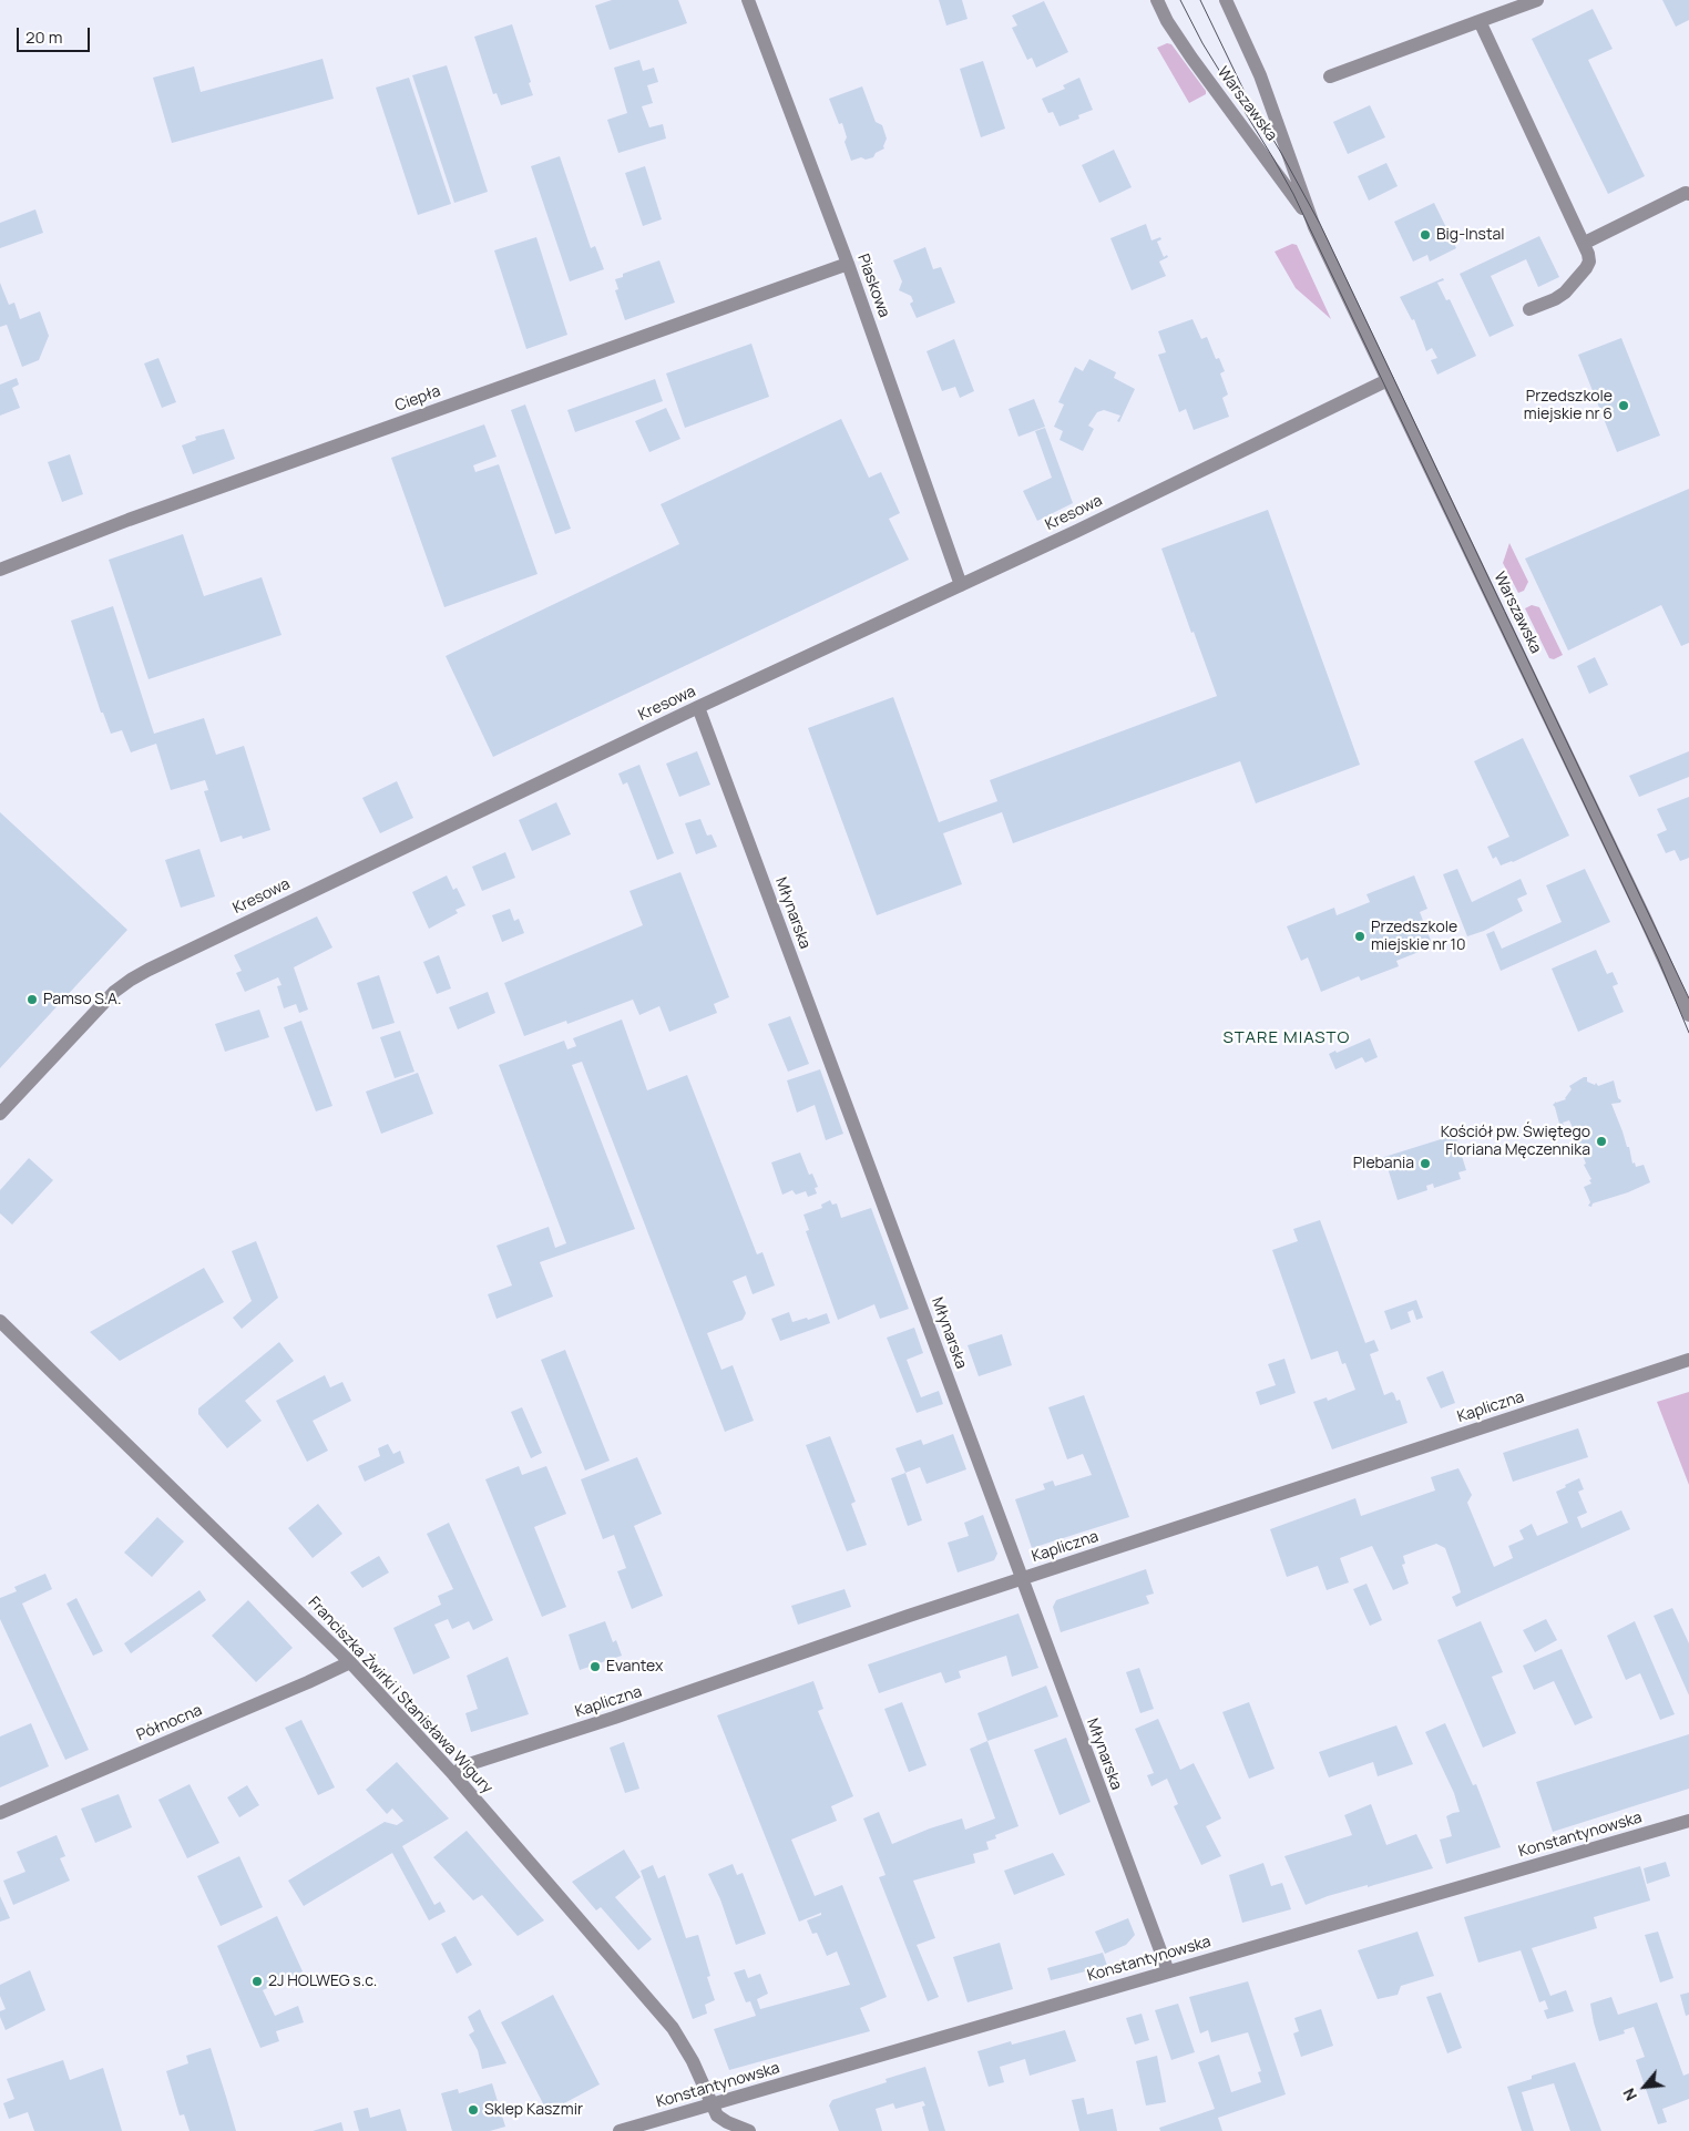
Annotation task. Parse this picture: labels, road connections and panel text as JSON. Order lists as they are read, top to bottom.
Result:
{
  "streets": {
    "street": [
      "Warszawska",
      "Piaskowa",
      "Ciepła",
      "Kresowa",
      "Młynarska",
      "Kapliczna",
      "Franciszka Żwirki i Stanisława Wigury",
      "Północna",
      "Konstantynowska"
    ]
  },
  "crossings": [
    ["Warszawska", "Kresowa"],
    ["Piaskowa", "Ciepła"],
    ["Piaskowa", "Kresowa"],
    ["Kresowa", "Młynarska"],
    ["Młynarska", "Kapliczna"],
    ["Młynarska", "Konstantynowska"],
    ["Kapliczna", "Franciszka Żwirki i Stanisława Wigury"],
    ["Franciszka Żwirki i Stanisława Wigury", "Północna"],
    ["Franciszka Żwirki i Stanisława Wigury", "Konstantynowska"]
  ],
  "districts": ["STARE MIASTO"],
  "places": [
    "Big-Instal",
    "Przedszkole miejskie nr 6",
    "Przedszkole miejskie nr 10",
    "Pamso S.A.",
    "Kościół pw. Świętego Floriana Męczennika",
    "Plebania",
    "Evantex",
    "2J HOLWEG s.c.",
    "Sklep Kaszmir"
  ],
  "scale_bar": "20 m",
  "north": "bottom left"
}
